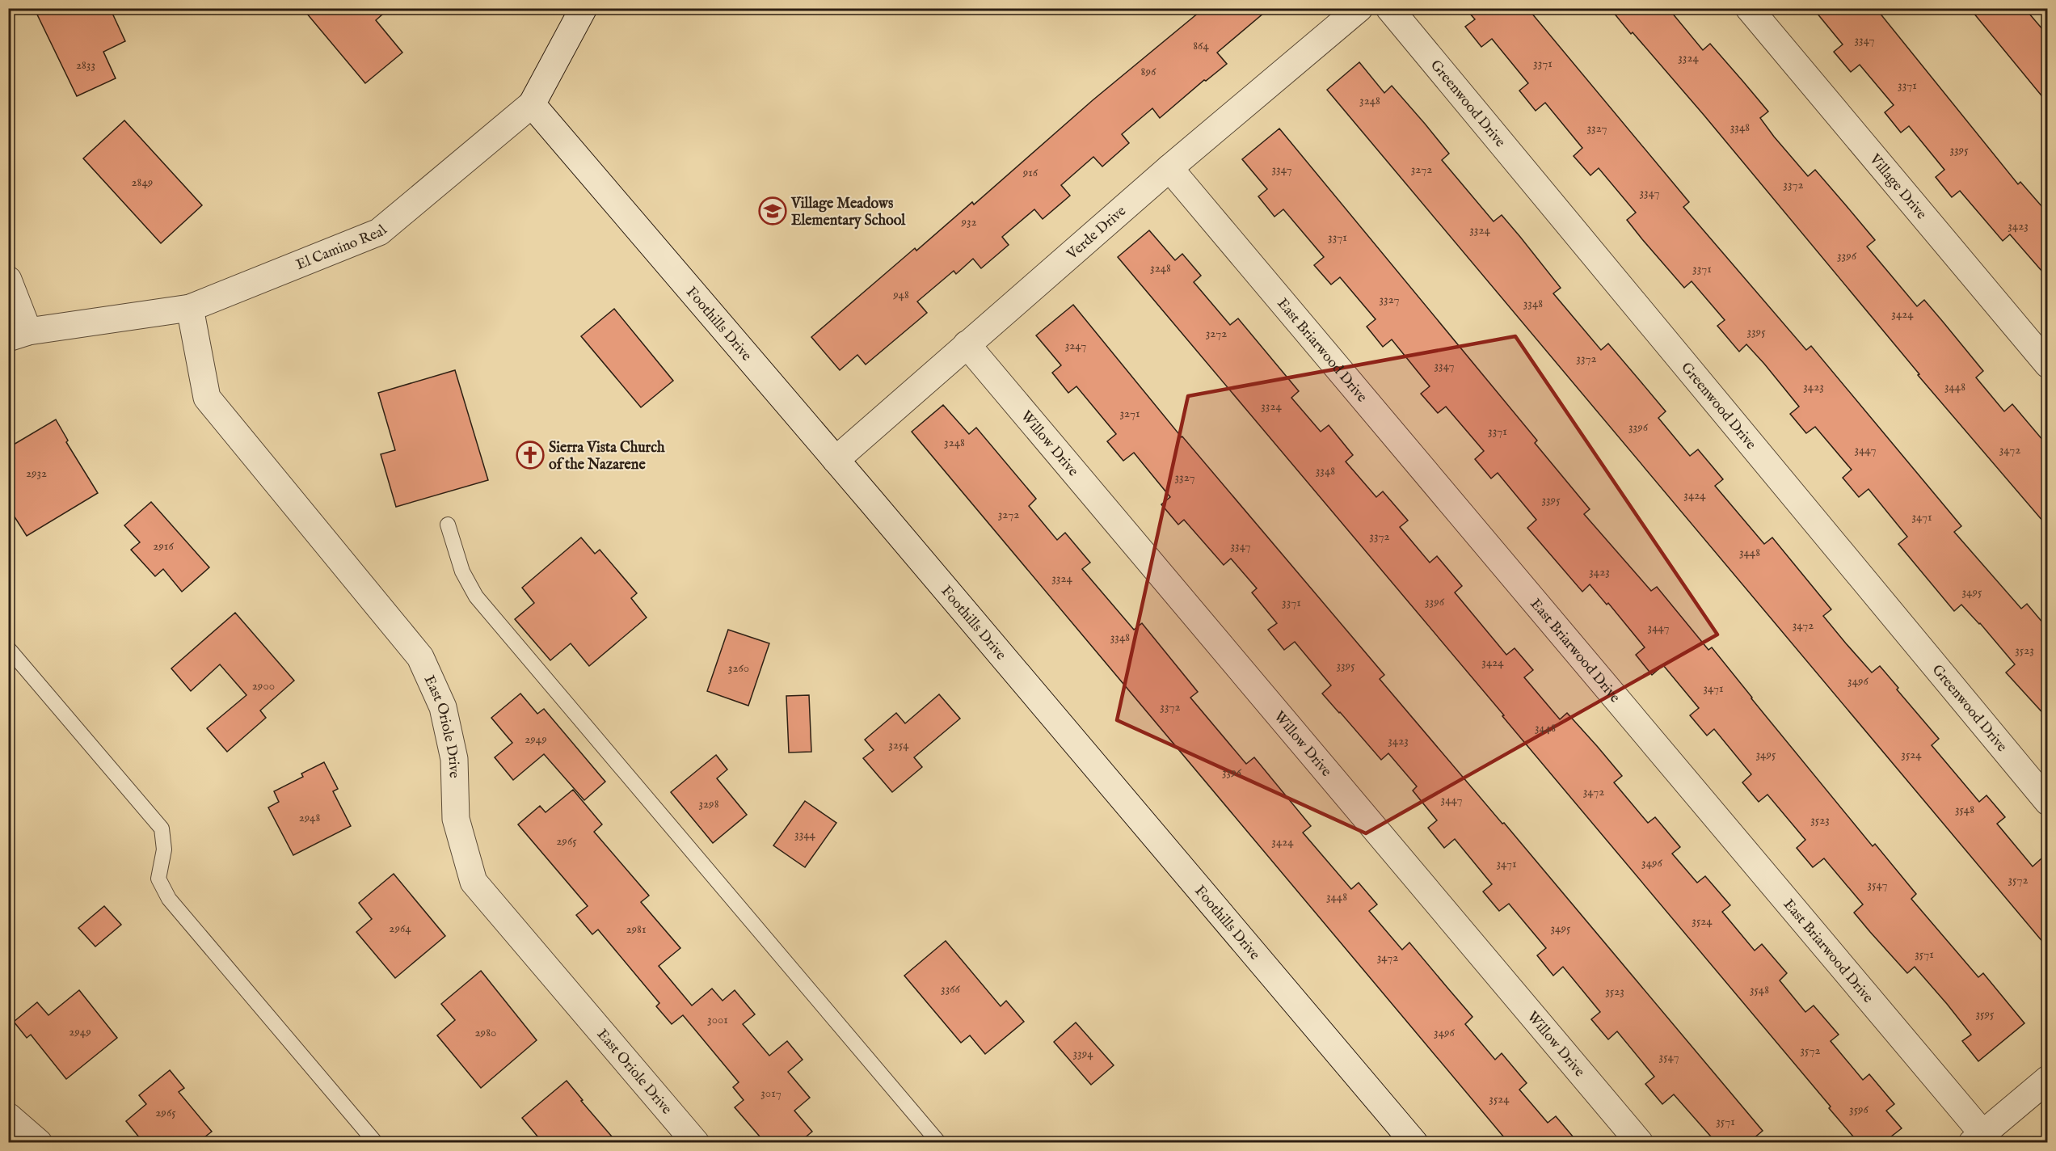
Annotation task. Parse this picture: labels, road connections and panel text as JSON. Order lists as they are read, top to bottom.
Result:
{
  "streets": {
    "street": [
      "Greenwood Drive",
      "Village Drive",
      "Verde Drive",
      "El Camino Real",
      "Foothills Drive",
      "East Briarwood Drive",
      "Willow Drive",
      "East Oriole Drive"
    ]
  },
  "crossings": [
    ["Verde Drive", "Foothills Drive"],
    ["Verde Drive", "East Briarwood Drive"],
    ["Verde Drive", "Willow Drive"],
    ["El Camino Real", "Foothills Drive"],
    ["El Camino Real", "East Oriole Drive"]
  ],
  "places": {
    "school or university": ["Village Meadows Elementary School"],
    "church": ["Sierra Vista Church of the Nazarene"]
  },
  "house_numbers": [
    "3347",
    "864",
    "3324",
    "3371",
    "2833",
    "896",
    "3371",
    "3248",
    "3348",
    "3327",
    "3395",
    "3347",
    "3272",
    "916",
    "2849",
    "3372",
    "3347",
    "932",
    "3423",
    "3324",
    "3371",
    "3396",
    "3248",
    "3371",
    "948",
    "3327",
    "3348",
    "3424",
    "3395",
    "3272",
    "3247",
    "3372",
    "3347",
    "3423",
    "3448",
    "3324",
    "3271",
    "3396",
    "3371",
    "3248",
    "3447",
    "3472",
    "3348",
    "2932",
    "3327",
    "3424",
    "3395",
    "3272",
    "3471",
    "3372",
    "2916",
    "3347",
    "3448",
    "3423",
    "3324",
    "3495",
    "3396",
    "3371",
    "3472",
    "3447",
    "3348",
    "3523",
    "3424",
    "3395",
    "3260",
    "3496",
    "2900",
    "3471",
    "3372",
    "3448",
    "2949",
    "3423",
    "3254",
    "3495",
    "3524",
    "3396",
    "3472",
    "3447",
    "3298",
    "3548",
    "2948",
    "3523",
    "3344",
    "2965",
    "3424",
    "3496",
    "3471",
    "3572",
    "3547",
    "3448",
    "3524",
    "2964",
    "3495",
    "2981",
    "3571",
    "3472",
    "3366",
    "3548",
    "3523",
    "3595",
    "3001",
    "2949",
    "2980",
    "3496",
    "3572",
    "3394",
    "3547",
    "3017",
    "3524",
    "3596",
    "2965",
    "3571"
  ]
}
